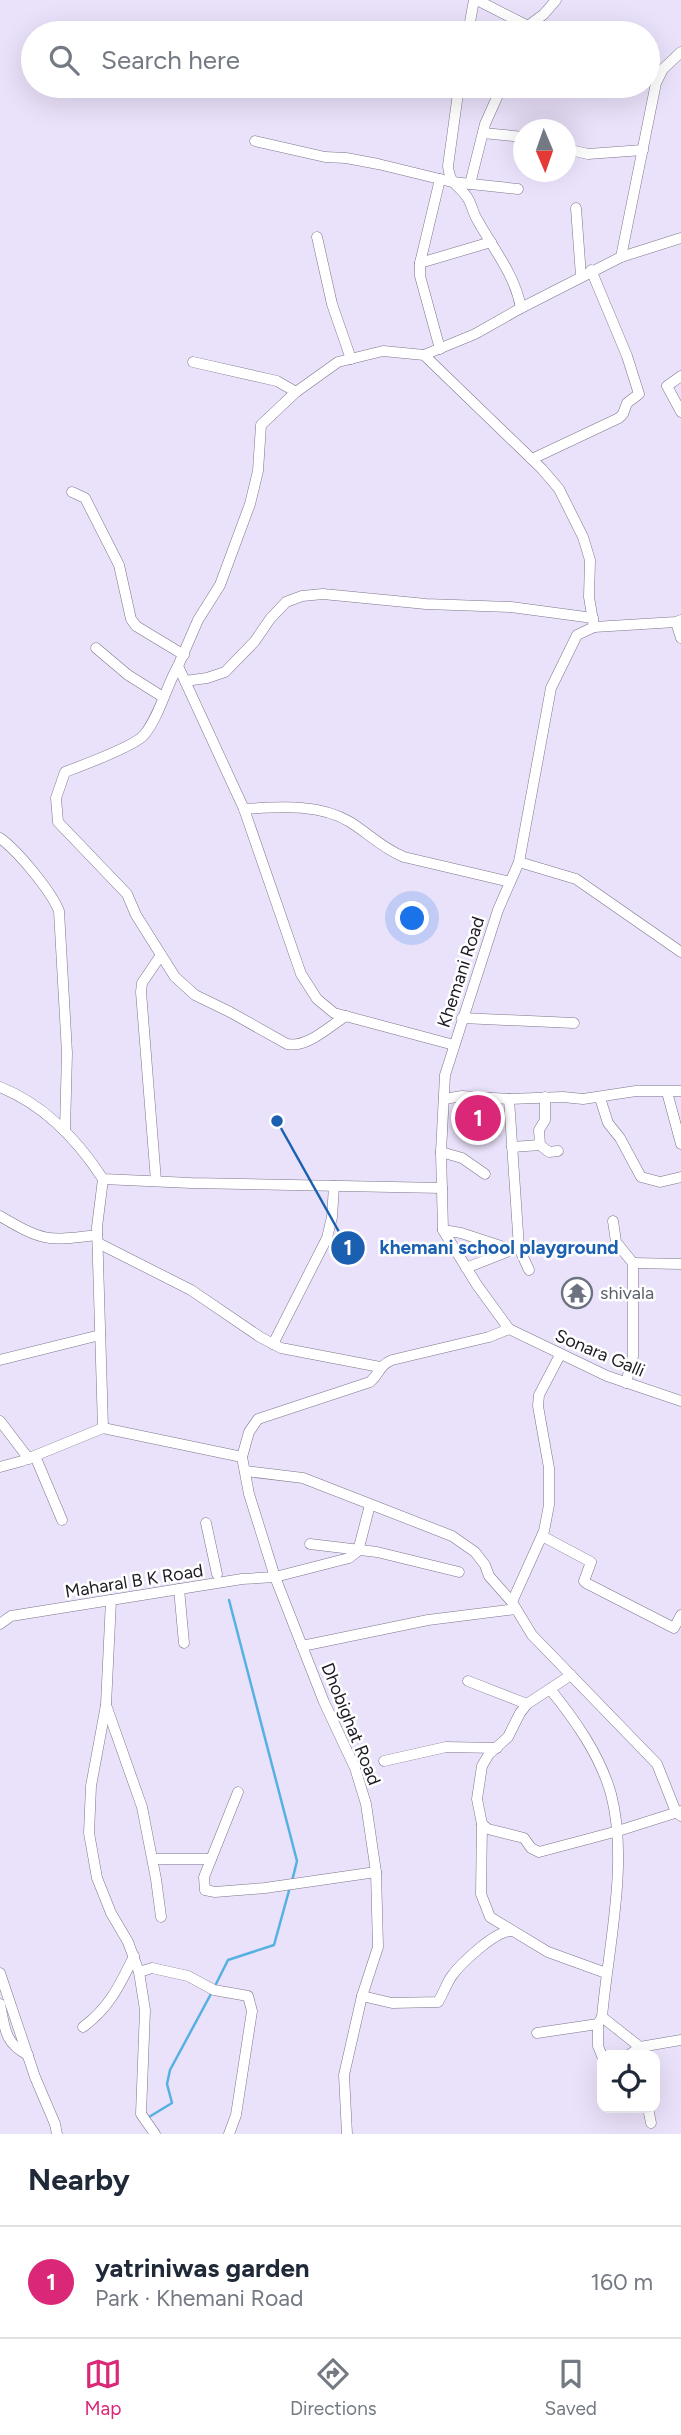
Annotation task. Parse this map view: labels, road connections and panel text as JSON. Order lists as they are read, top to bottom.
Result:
{
  "streets": {
    "street": [
      "Khemani Road",
      "Sonara Galli",
      "Maharal B K Road",
      "Dhobighat Road"
    ]
  },
  "crossings": [
    ["Khemani Road", "Sonara Galli"],
    ["Maharal B K Road", "Dhobighat Road"]
  ],
  "places": {
    "other": ["khemani school playground"],
    "temple": ["shivala"]
  },
  "north": "bottom",
  "page": {
    "search": "Search here",
    "pins": "1",
    "heading": "Nearby",
    "list": [
      {
        "mark": "1",
        "name": "yatriniwas garden",
        "note": "Park · Khemani Road",
        "value": "160 m"
      }
    ],
    "nav": ["Map", "Directions", "Saved"]
  }
}
